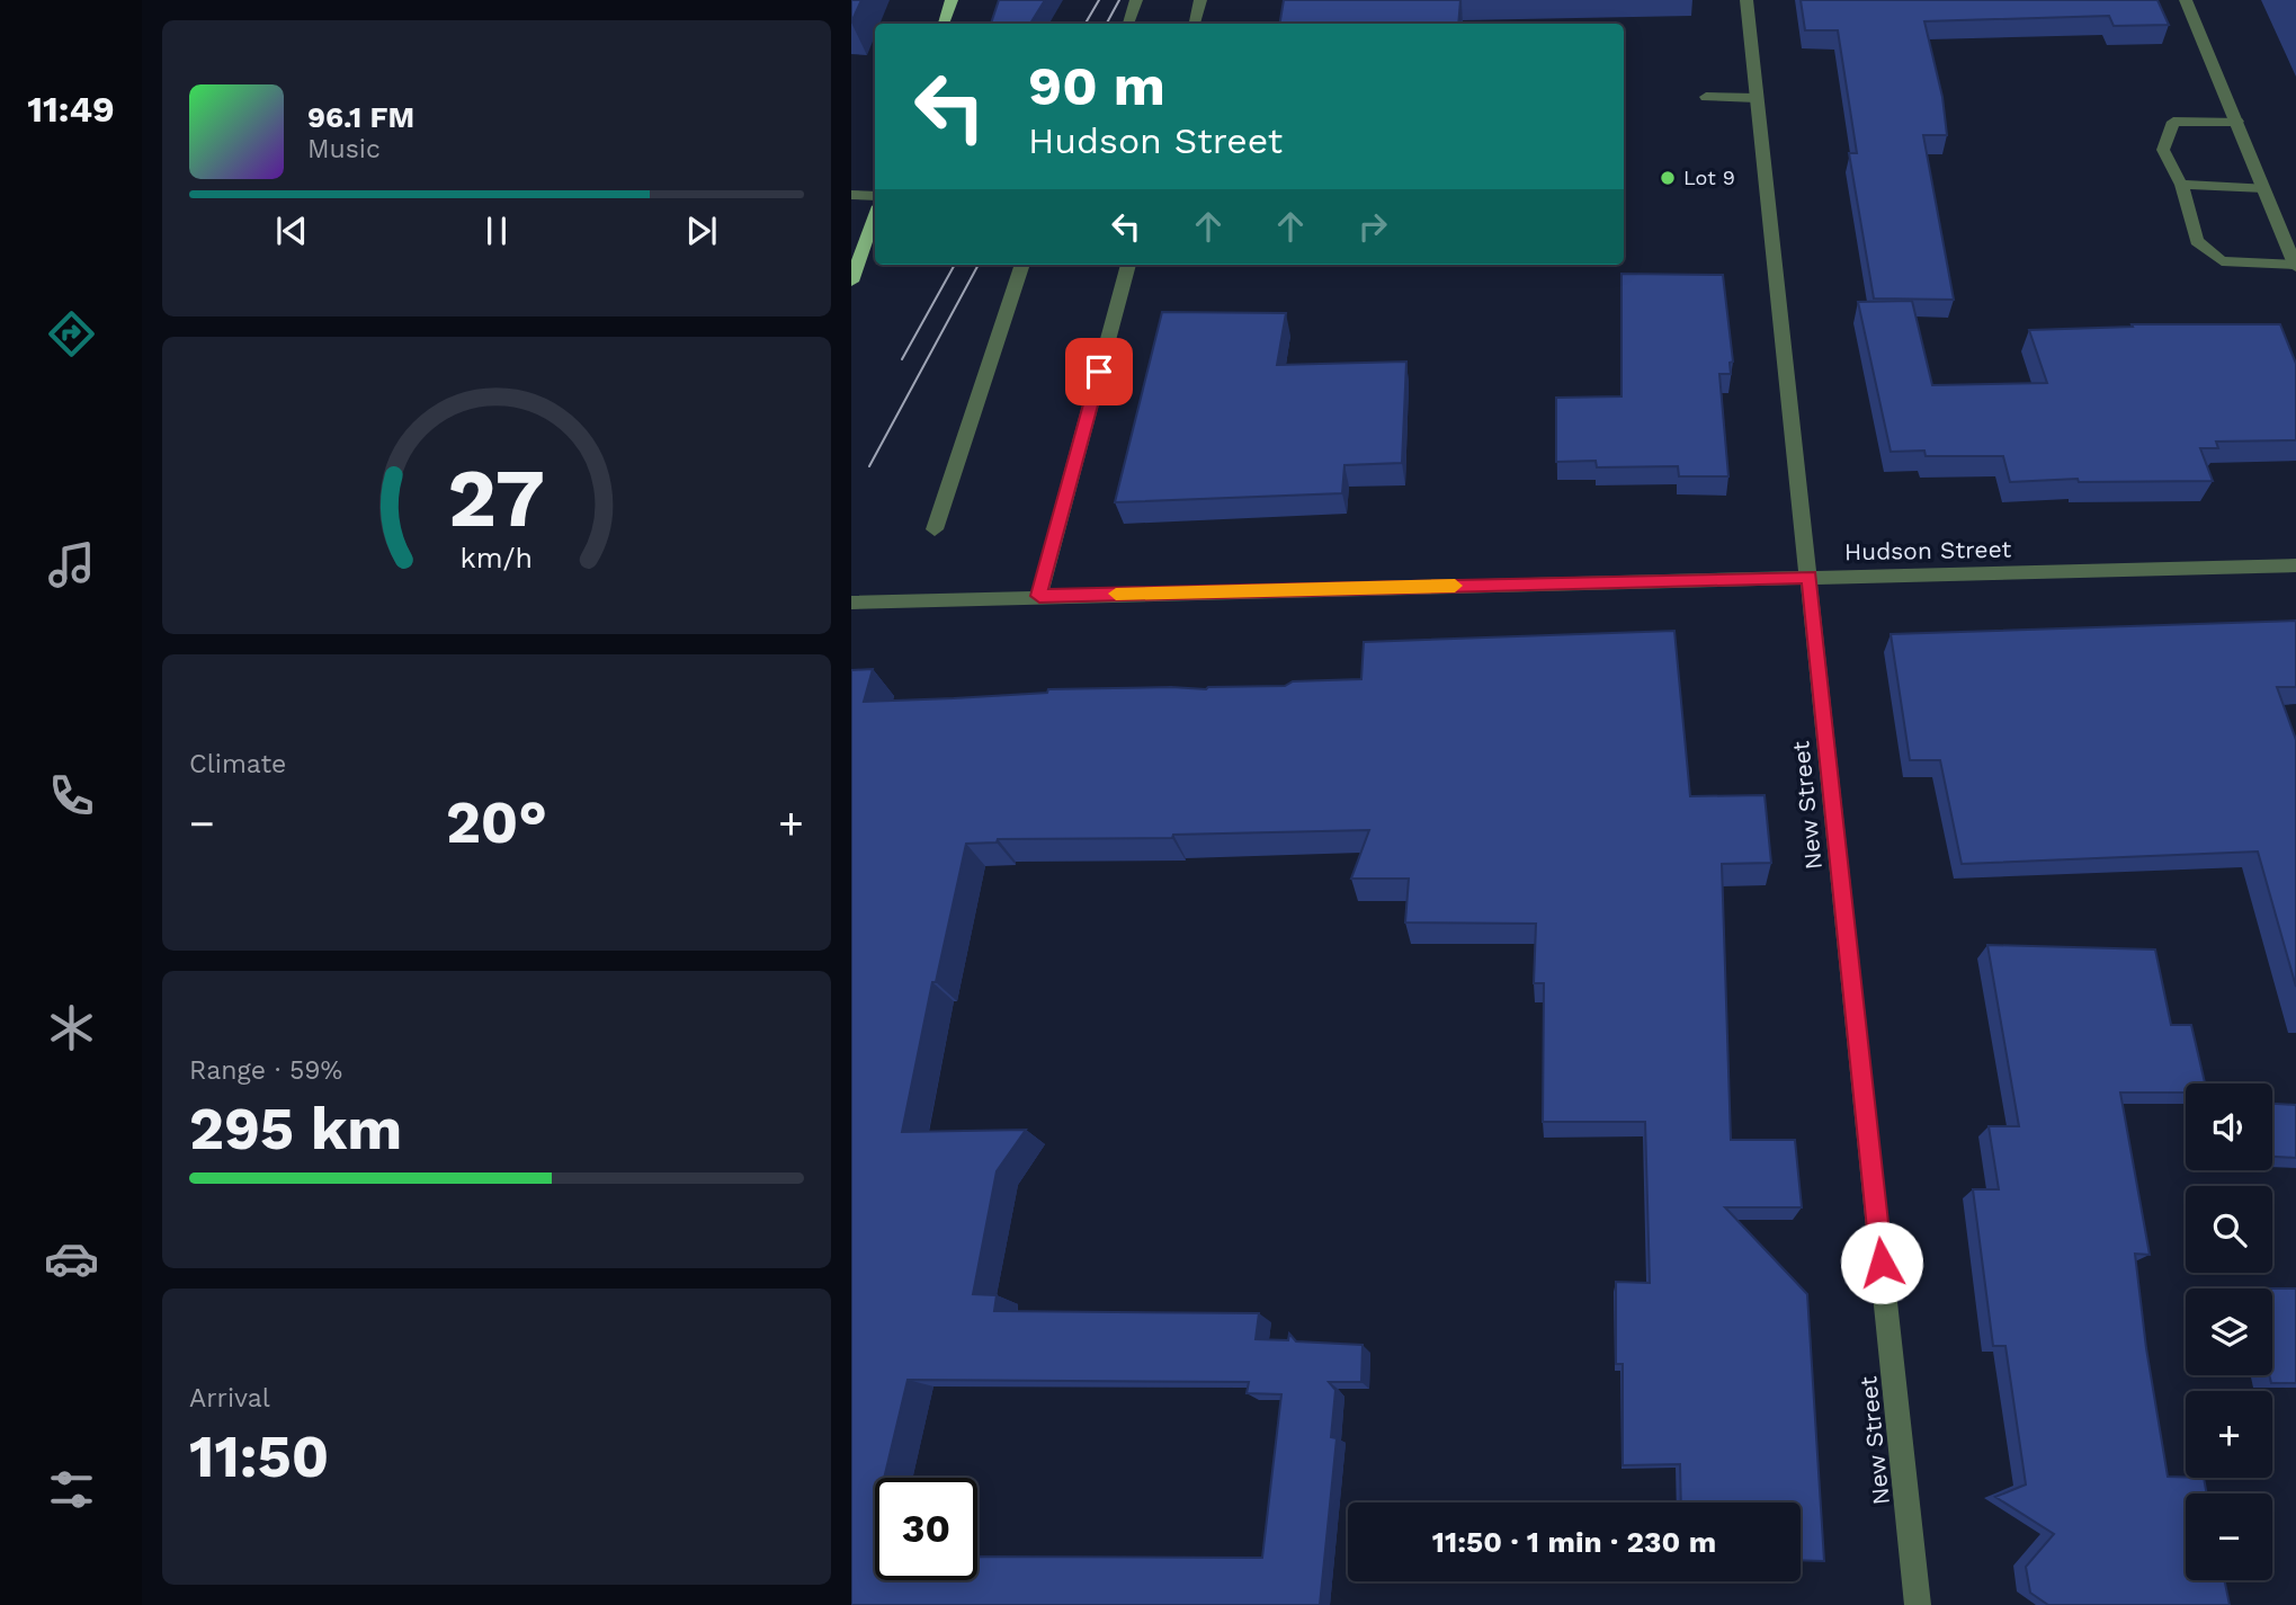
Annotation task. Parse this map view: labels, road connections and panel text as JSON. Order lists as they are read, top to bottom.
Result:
{
  "streets": {
    "street": ["Hudson Street", "New Street"]
  },
  "crossings": [
    ["Hudson Street", "New Street"]
  ],
  "places": ["Lot 9"],
  "page": {
    "tabs": "11:49",
    "turn": ["90 m", "Hudson Street"],
    "song": ["96.1 FM", "Music"],
    "tile": [
      "Climate",
      ["Range · 59%", "295 km"],
      ["Arrival", "11:50"]
    ],
    "heat": ["−", "20°", "+"],
    "map_buttons": ["+", "−"],
    "limit": "30",
    "trip": "11:50 · 1 min · 230 m",
    "gauge": ["27", "km/h"]
  }
}
